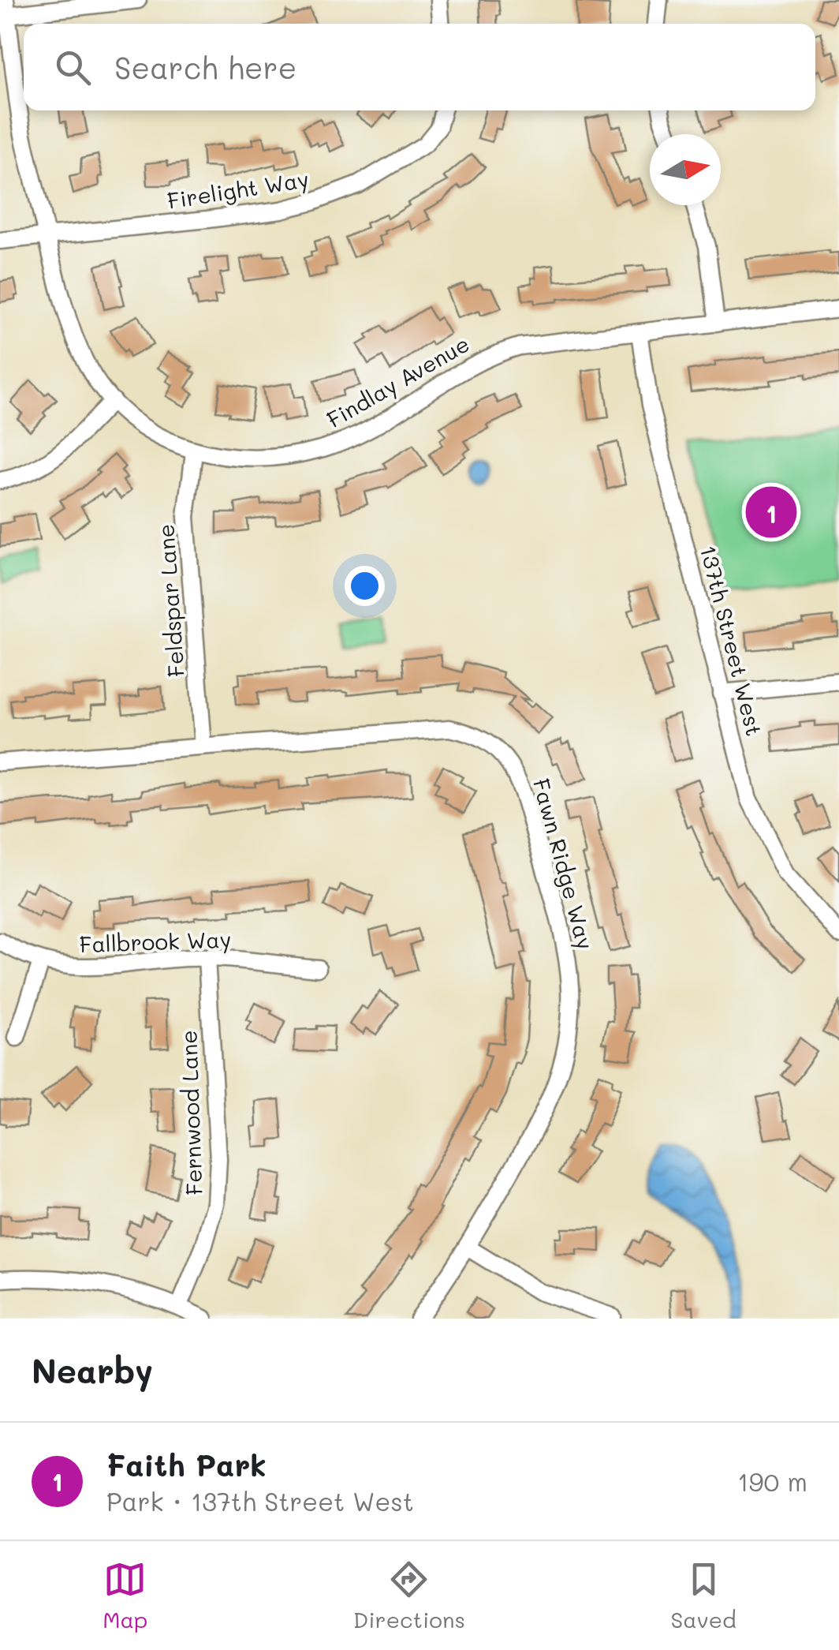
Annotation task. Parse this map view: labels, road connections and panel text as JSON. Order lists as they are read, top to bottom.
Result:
{
  "streets": {
    "street": [
      "Firelight Way",
      "Findlay Avenue",
      "Feldspar Lane",
      "137th Street West",
      "Fawn Ridge Way",
      "Fallbrook Way",
      "Fernwood Lane"
    ]
  },
  "crossings": [
    ["Firelight Way", "Findlay Avenue"],
    ["Findlay Avenue", "Feldspar Lane"],
    ["Findlay Avenue", "137th Street West"],
    ["Feldspar Lane", "Fawn Ridge Way"],
    ["Fallbrook Way", "Fernwood Lane"]
  ],
  "north": "right",
  "page": {
    "search": "Search here",
    "pins": "1",
    "heading": "Nearby",
    "list": [
      {
        "mark": "1",
        "name": "Faith Park",
        "note": "Park · 137th Street West",
        "value": "190 m"
      }
    ],
    "nav": ["Map", "Directions", "Saved"]
  }
}
